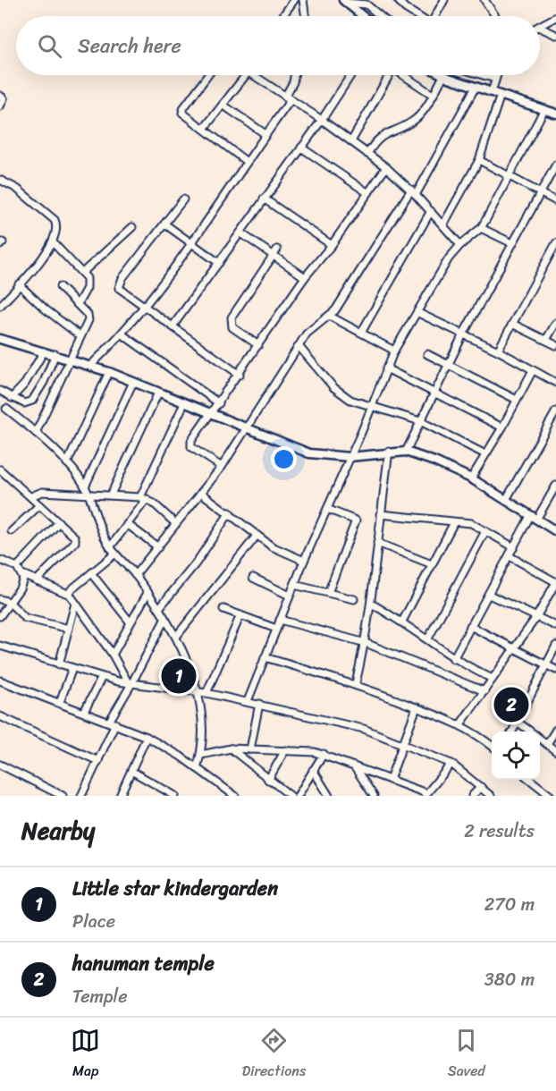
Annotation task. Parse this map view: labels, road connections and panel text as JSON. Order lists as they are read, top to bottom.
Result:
{
  "page": {
    "search": "Search here",
    "pins": ["1", "2"],
    "heading": ["Nearby", "2 results"],
    "list": [
      {
        "mark": "1",
        "name": "Little star kindergarden",
        "note": "Place",
        "value": "270 m"
      },
      {
        "mark": "2",
        "name": "hanuman temple",
        "note": "Temple",
        "value": "380 m"
      }
    ],
    "nav": ["Map", "Directions", "Saved"]
  }
}
